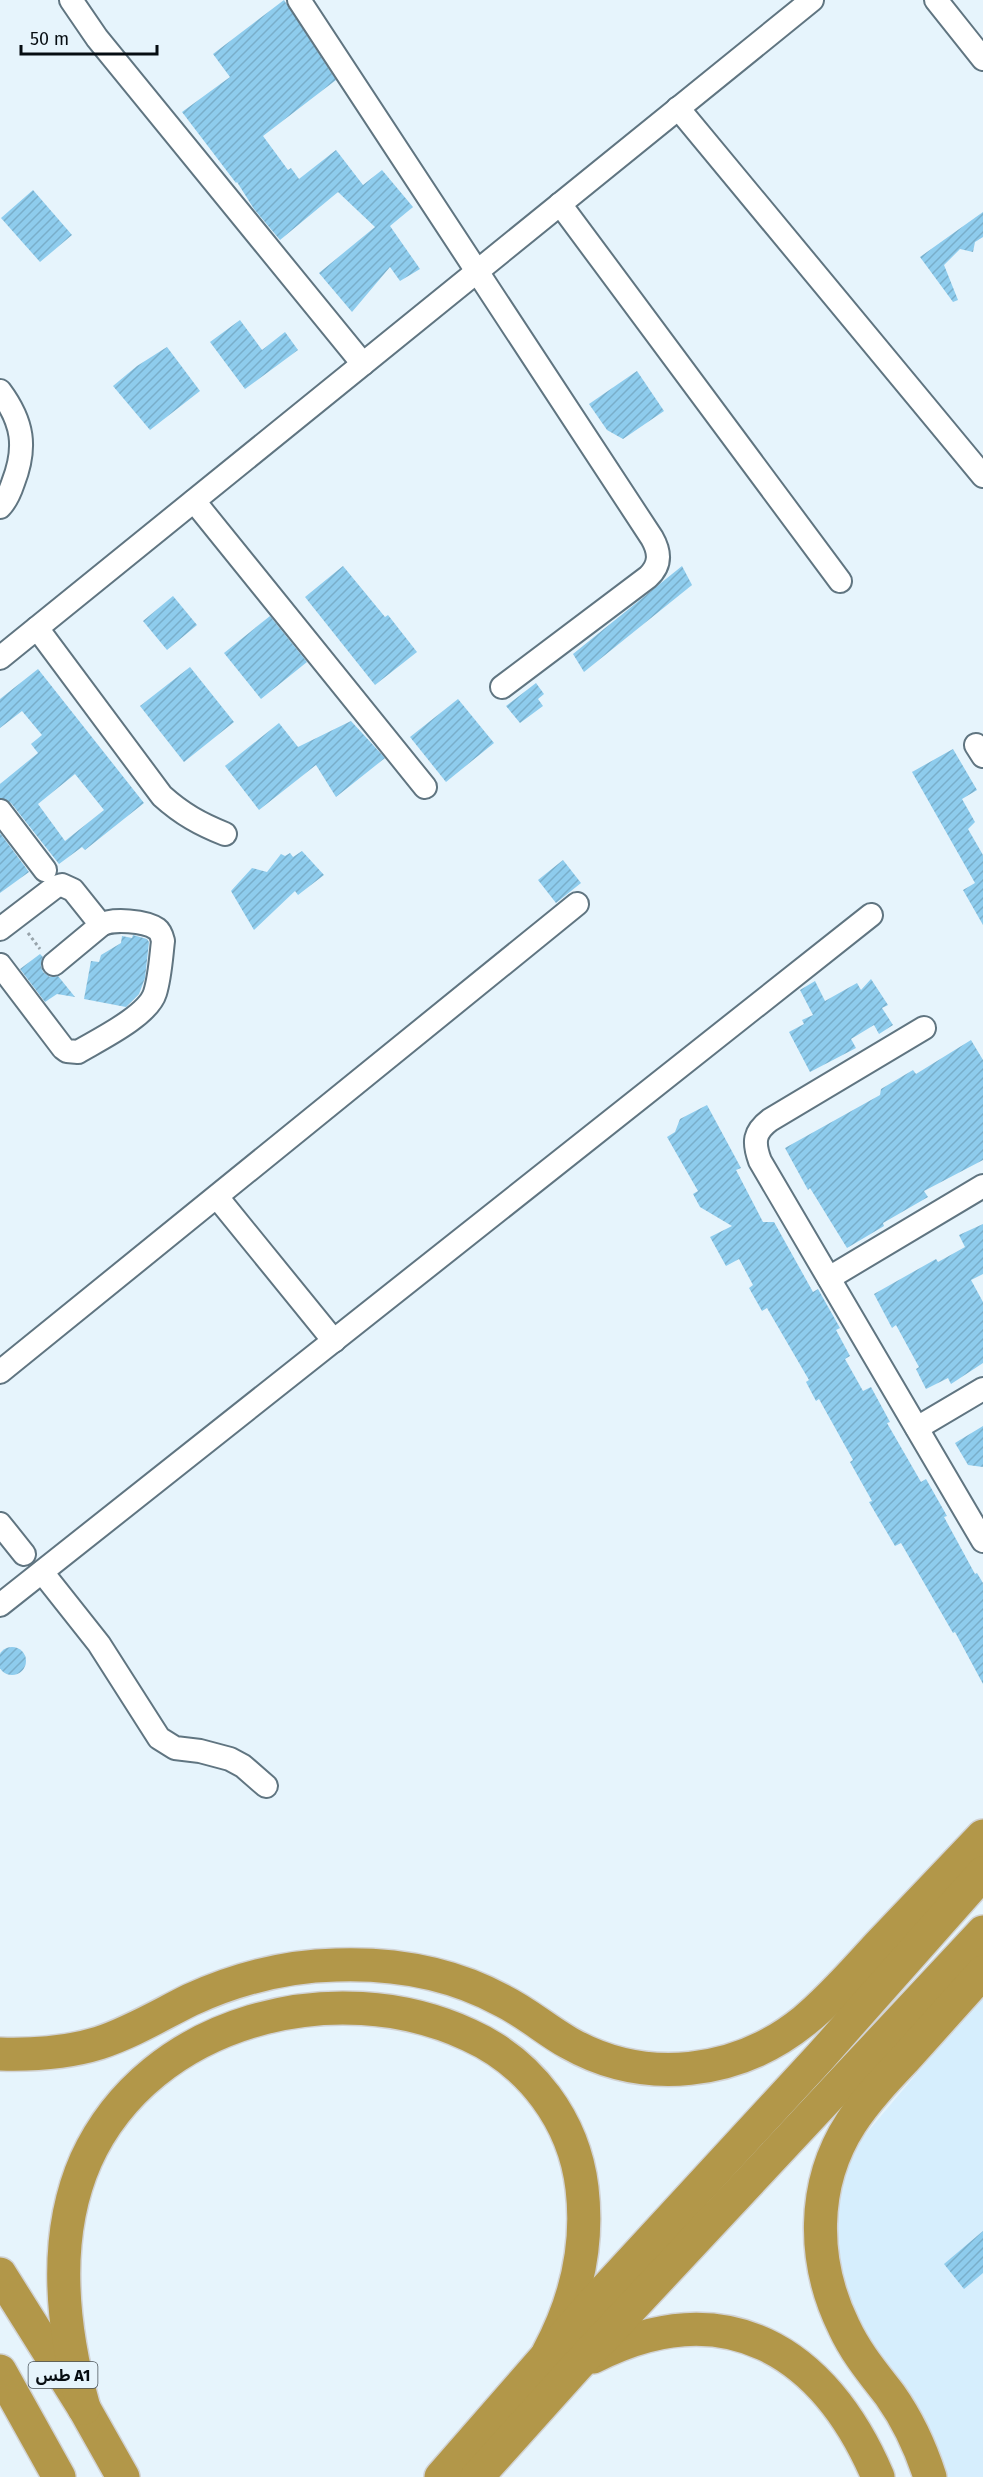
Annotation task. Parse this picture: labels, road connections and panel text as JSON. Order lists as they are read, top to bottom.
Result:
{
  "streets": {
    "highway": ["طس A1"]
  },
  "scale_bar": "50 m"
}
